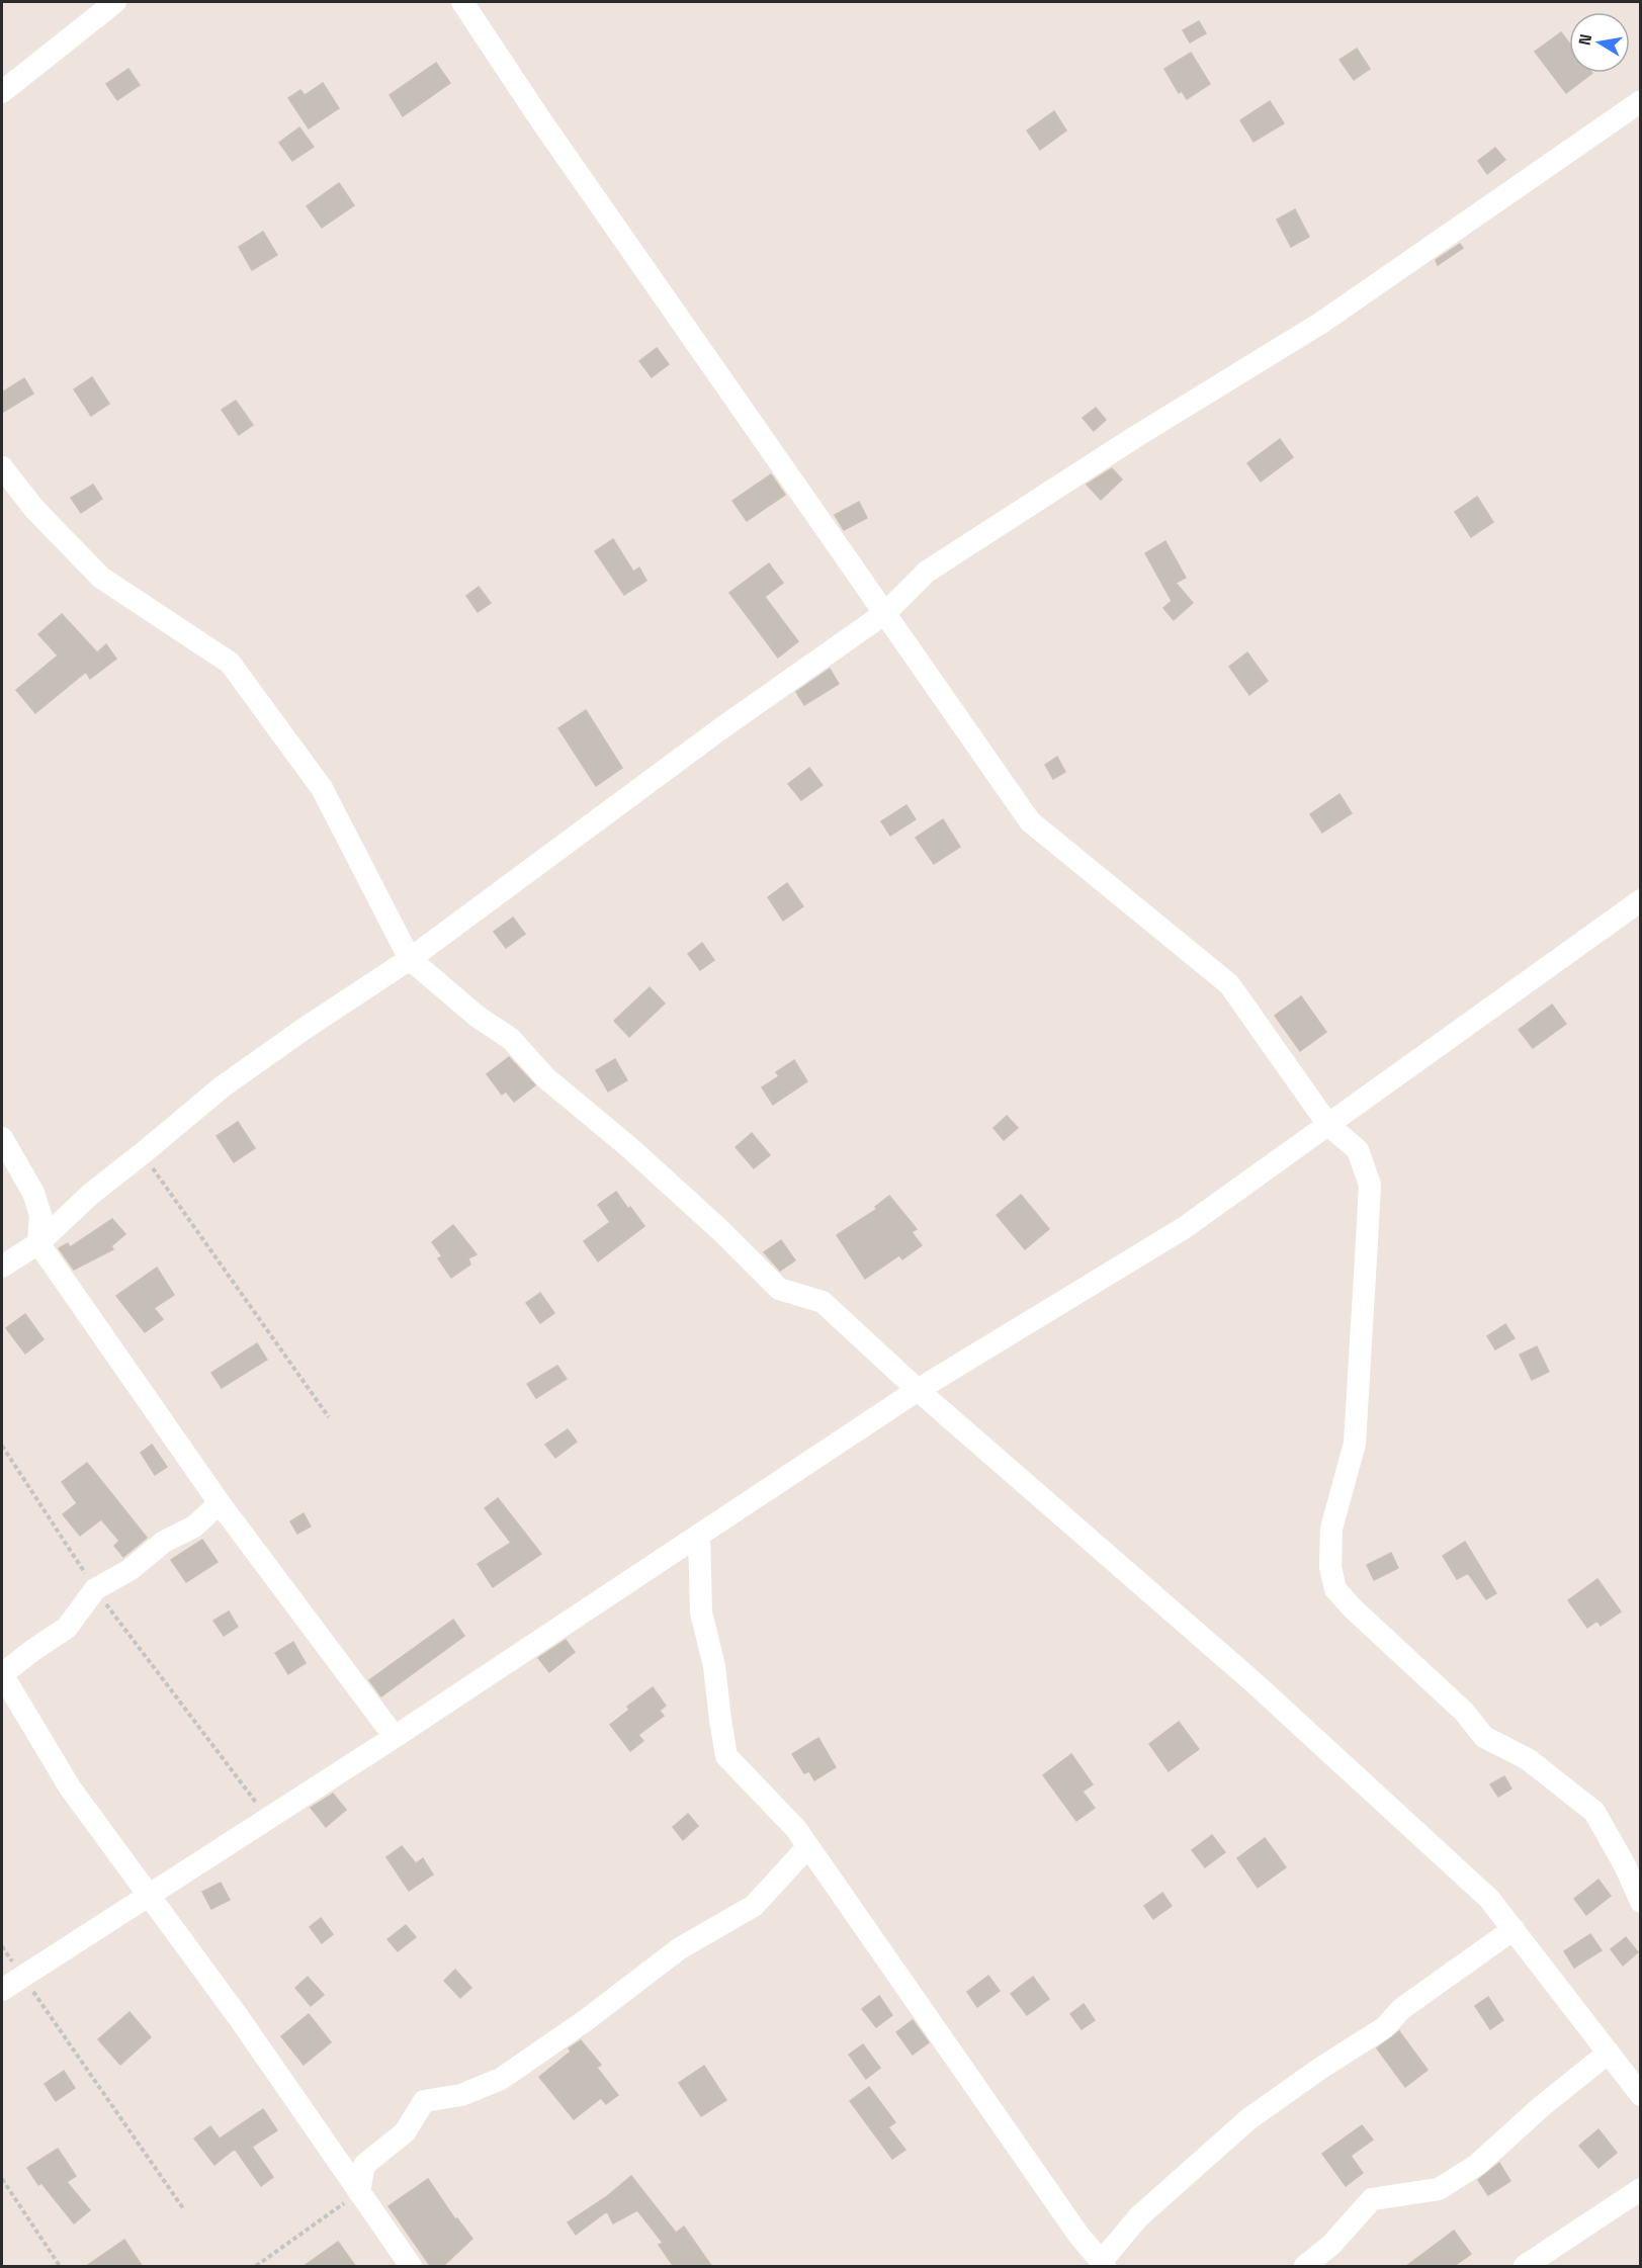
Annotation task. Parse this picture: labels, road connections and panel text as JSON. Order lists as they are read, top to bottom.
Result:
{
  "north": "left"
}
